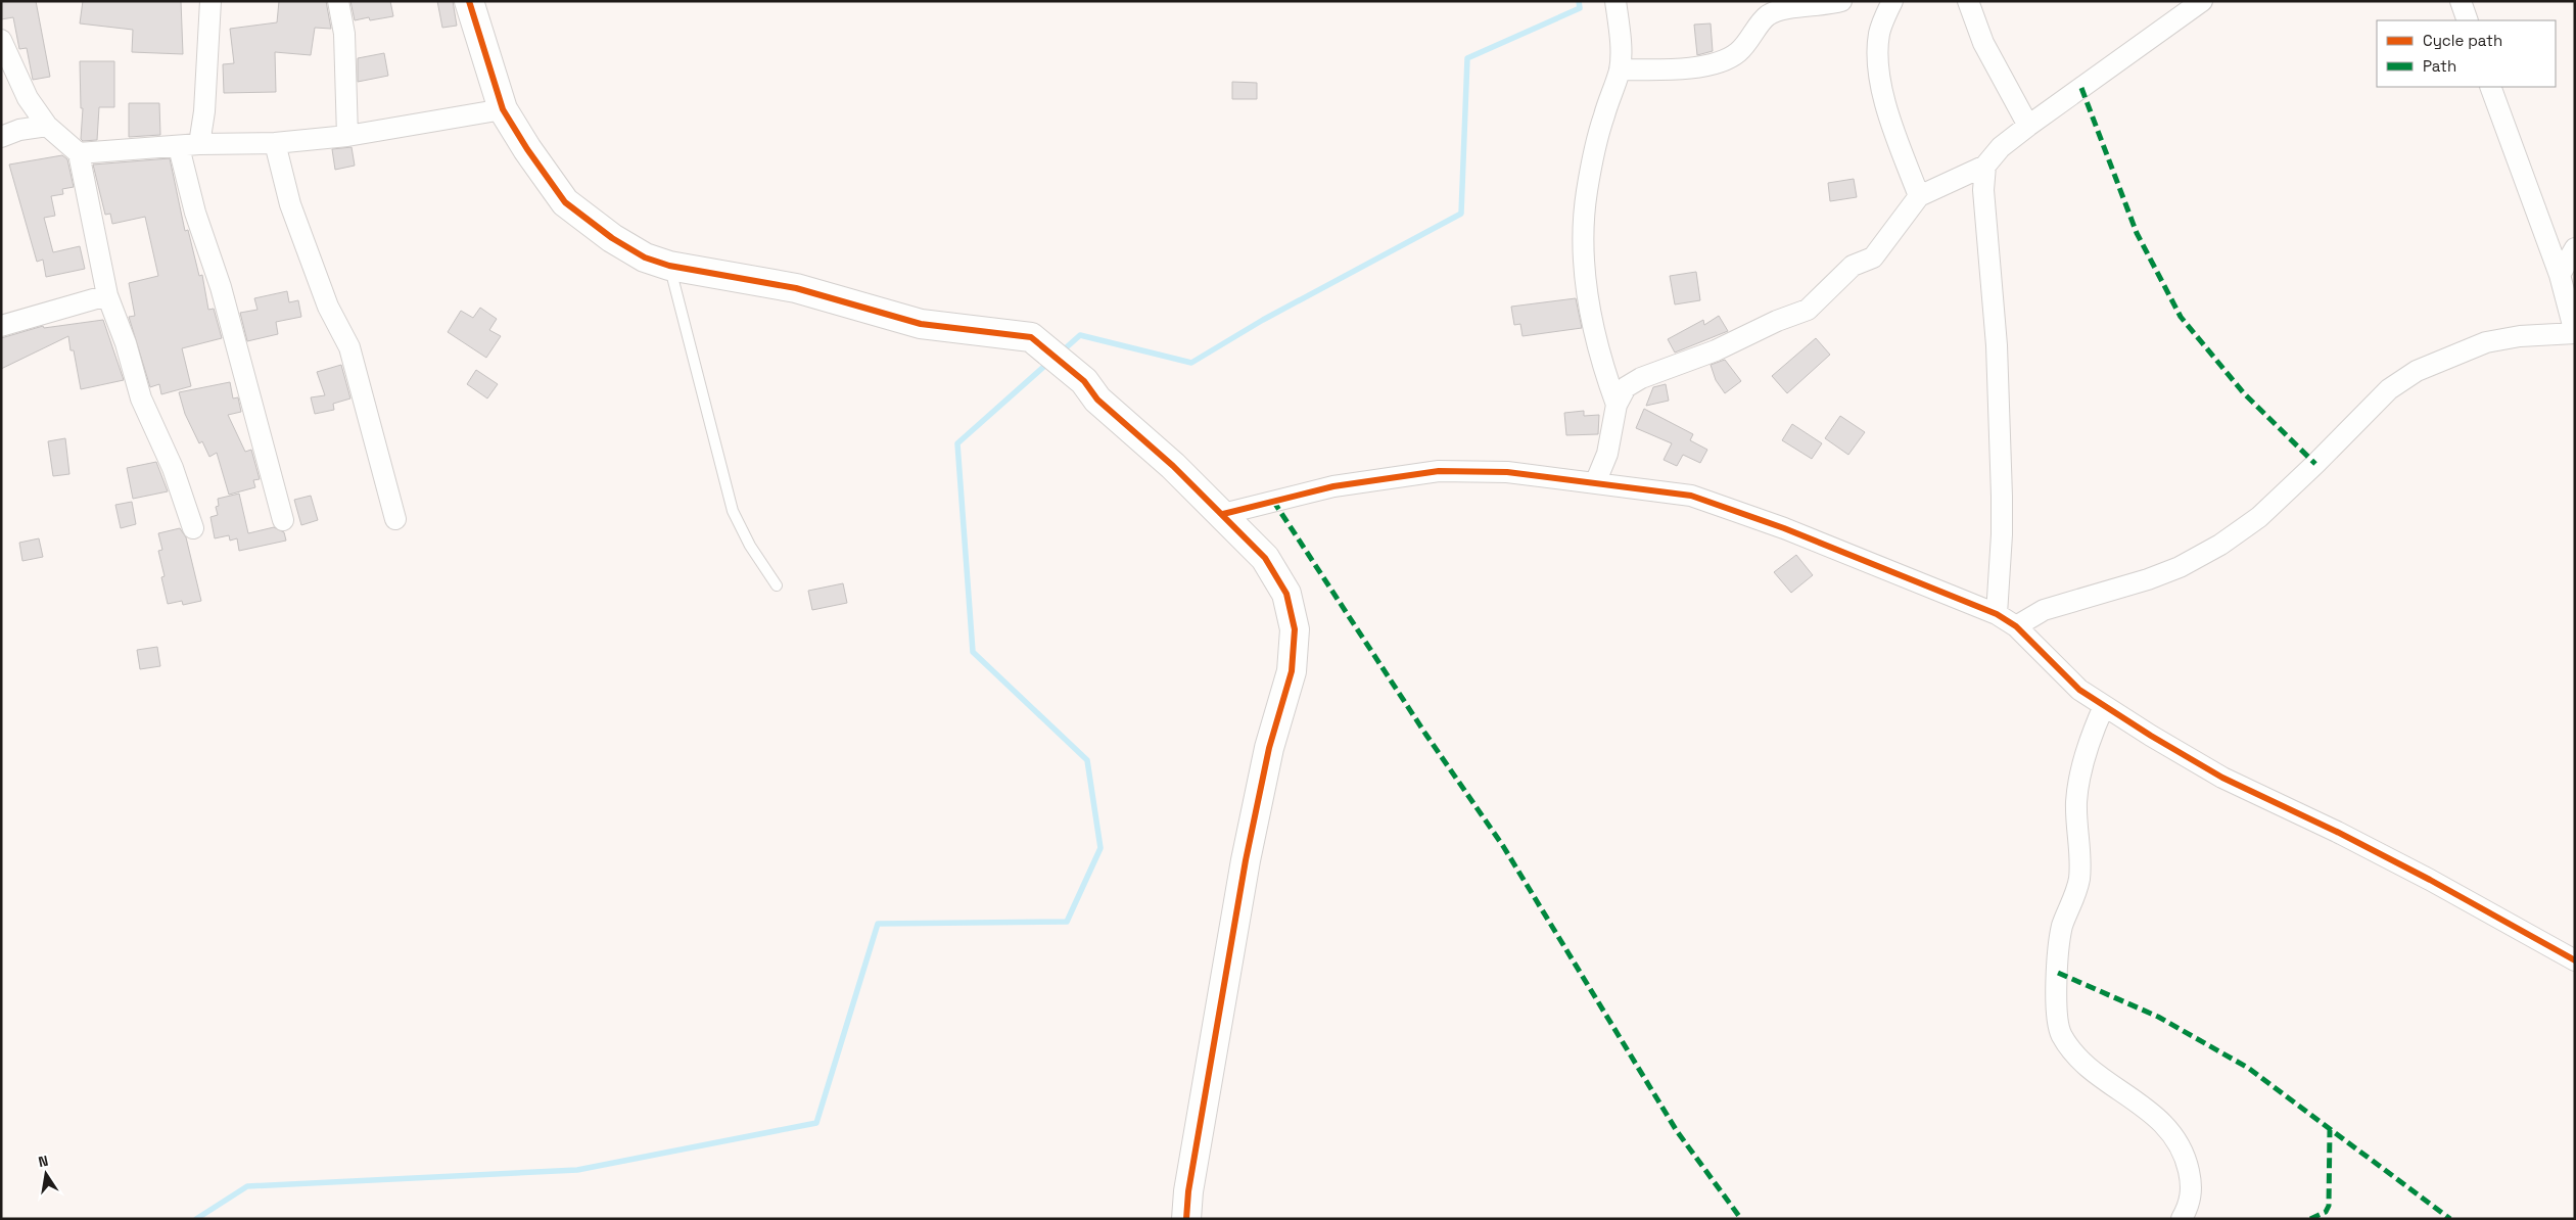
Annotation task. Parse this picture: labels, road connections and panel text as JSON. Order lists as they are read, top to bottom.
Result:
{
  "legend": ["Cycle path", "Path"],
  "north": "top"
}
